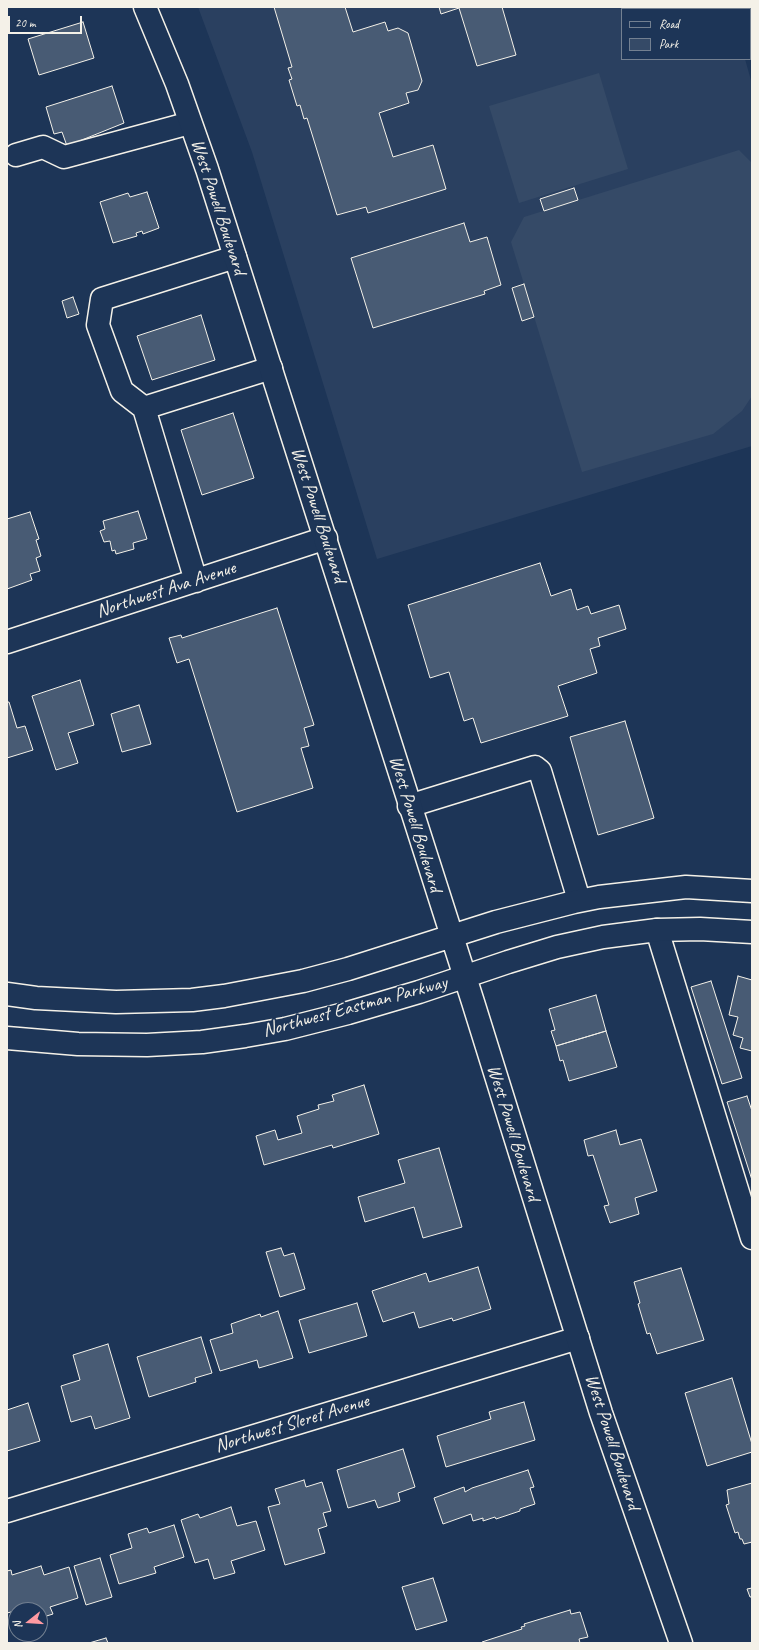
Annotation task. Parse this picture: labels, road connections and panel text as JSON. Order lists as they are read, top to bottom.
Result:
{
  "streets": {
    "main road": [
      "West Powell Boulevard",
      "Northwest Ava Avenue",
      "Northwest Eastman Parkway",
      "Northwest Sleret Avenue"
    ]
  },
  "crossings": [
    ["West Powell Boulevard", "Northwest Ava Avenue"],
    ["West Powell Boulevard", "Northwest Eastman Parkway"],
    ["West Powell Boulevard", "Northwest Sleret Avenue"]
  ],
  "legend": ["Road", "Park"],
  "scale_bar": "20 m",
  "north": "left"
}
